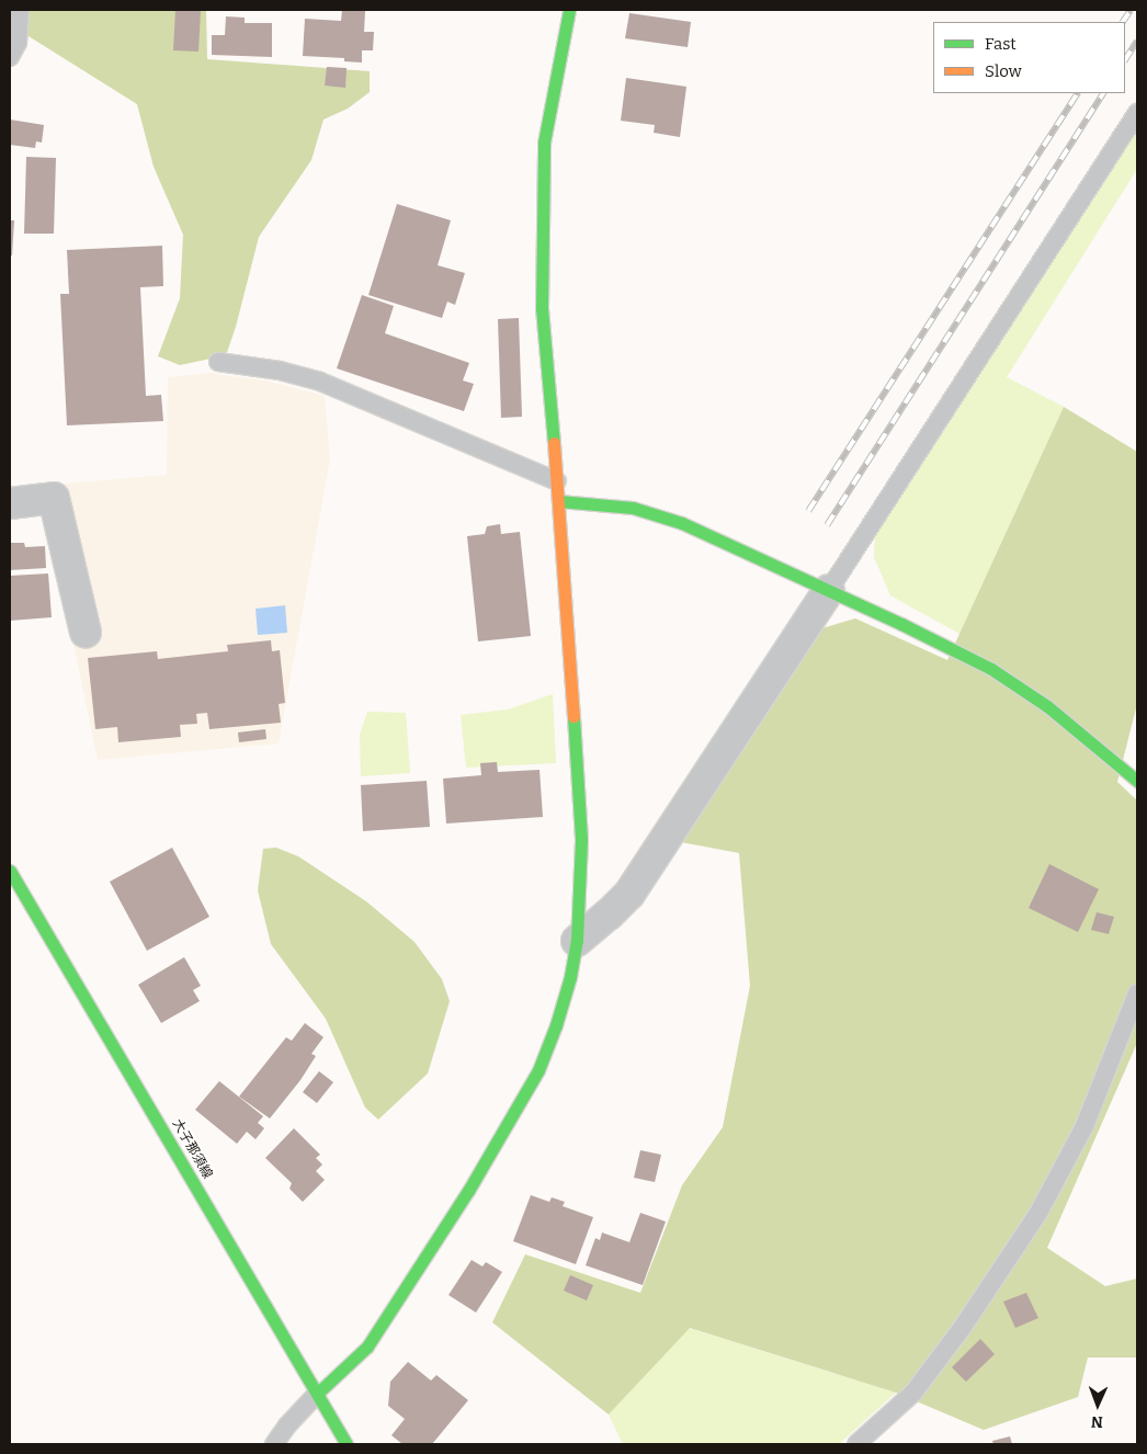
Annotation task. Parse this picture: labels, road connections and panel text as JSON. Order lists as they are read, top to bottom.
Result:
{
  "streets": {
    "street": ["大子那須線"]
  },
  "legend": ["Fast", "Slow"],
  "north": "bottom"
}
